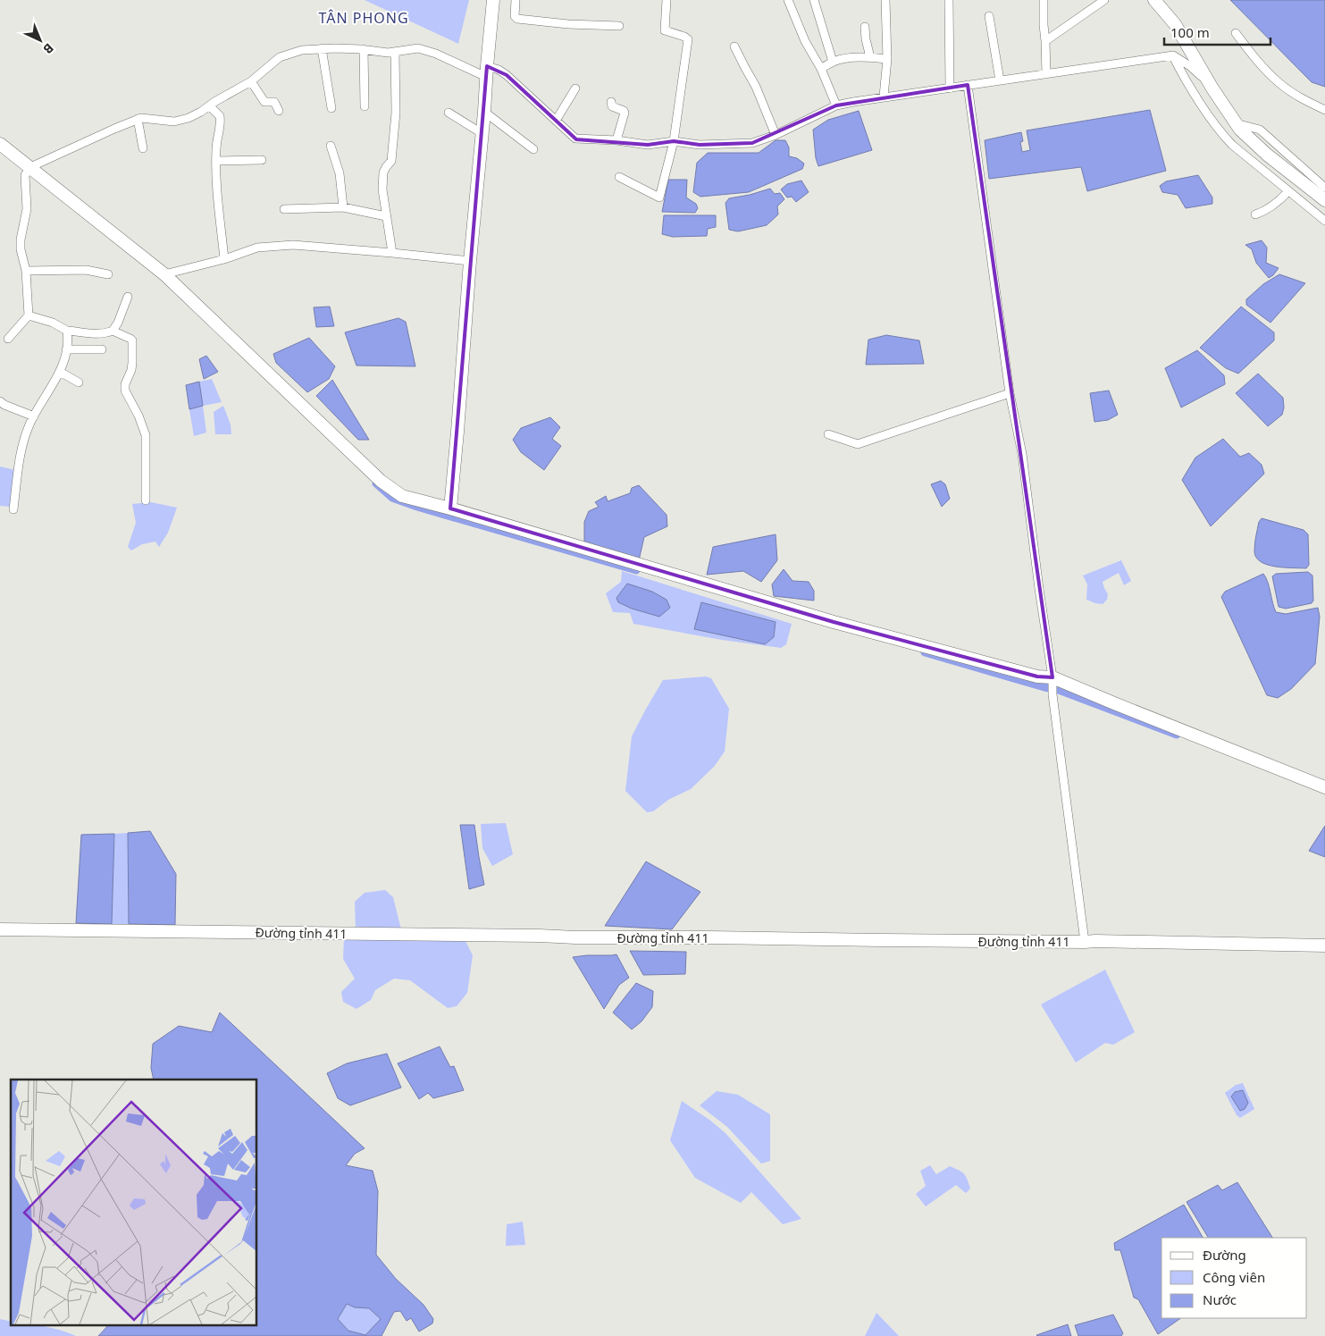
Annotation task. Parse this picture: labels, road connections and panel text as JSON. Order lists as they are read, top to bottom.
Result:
{
  "streets": {
    "main road": ["Đường tỉnh 411"]
  },
  "districts": ["TÂN PHONG"],
  "legend": ["Đường", "Công viên", "Nước"],
  "scale_bar": "100 m",
  "north": "bottom right"
}
